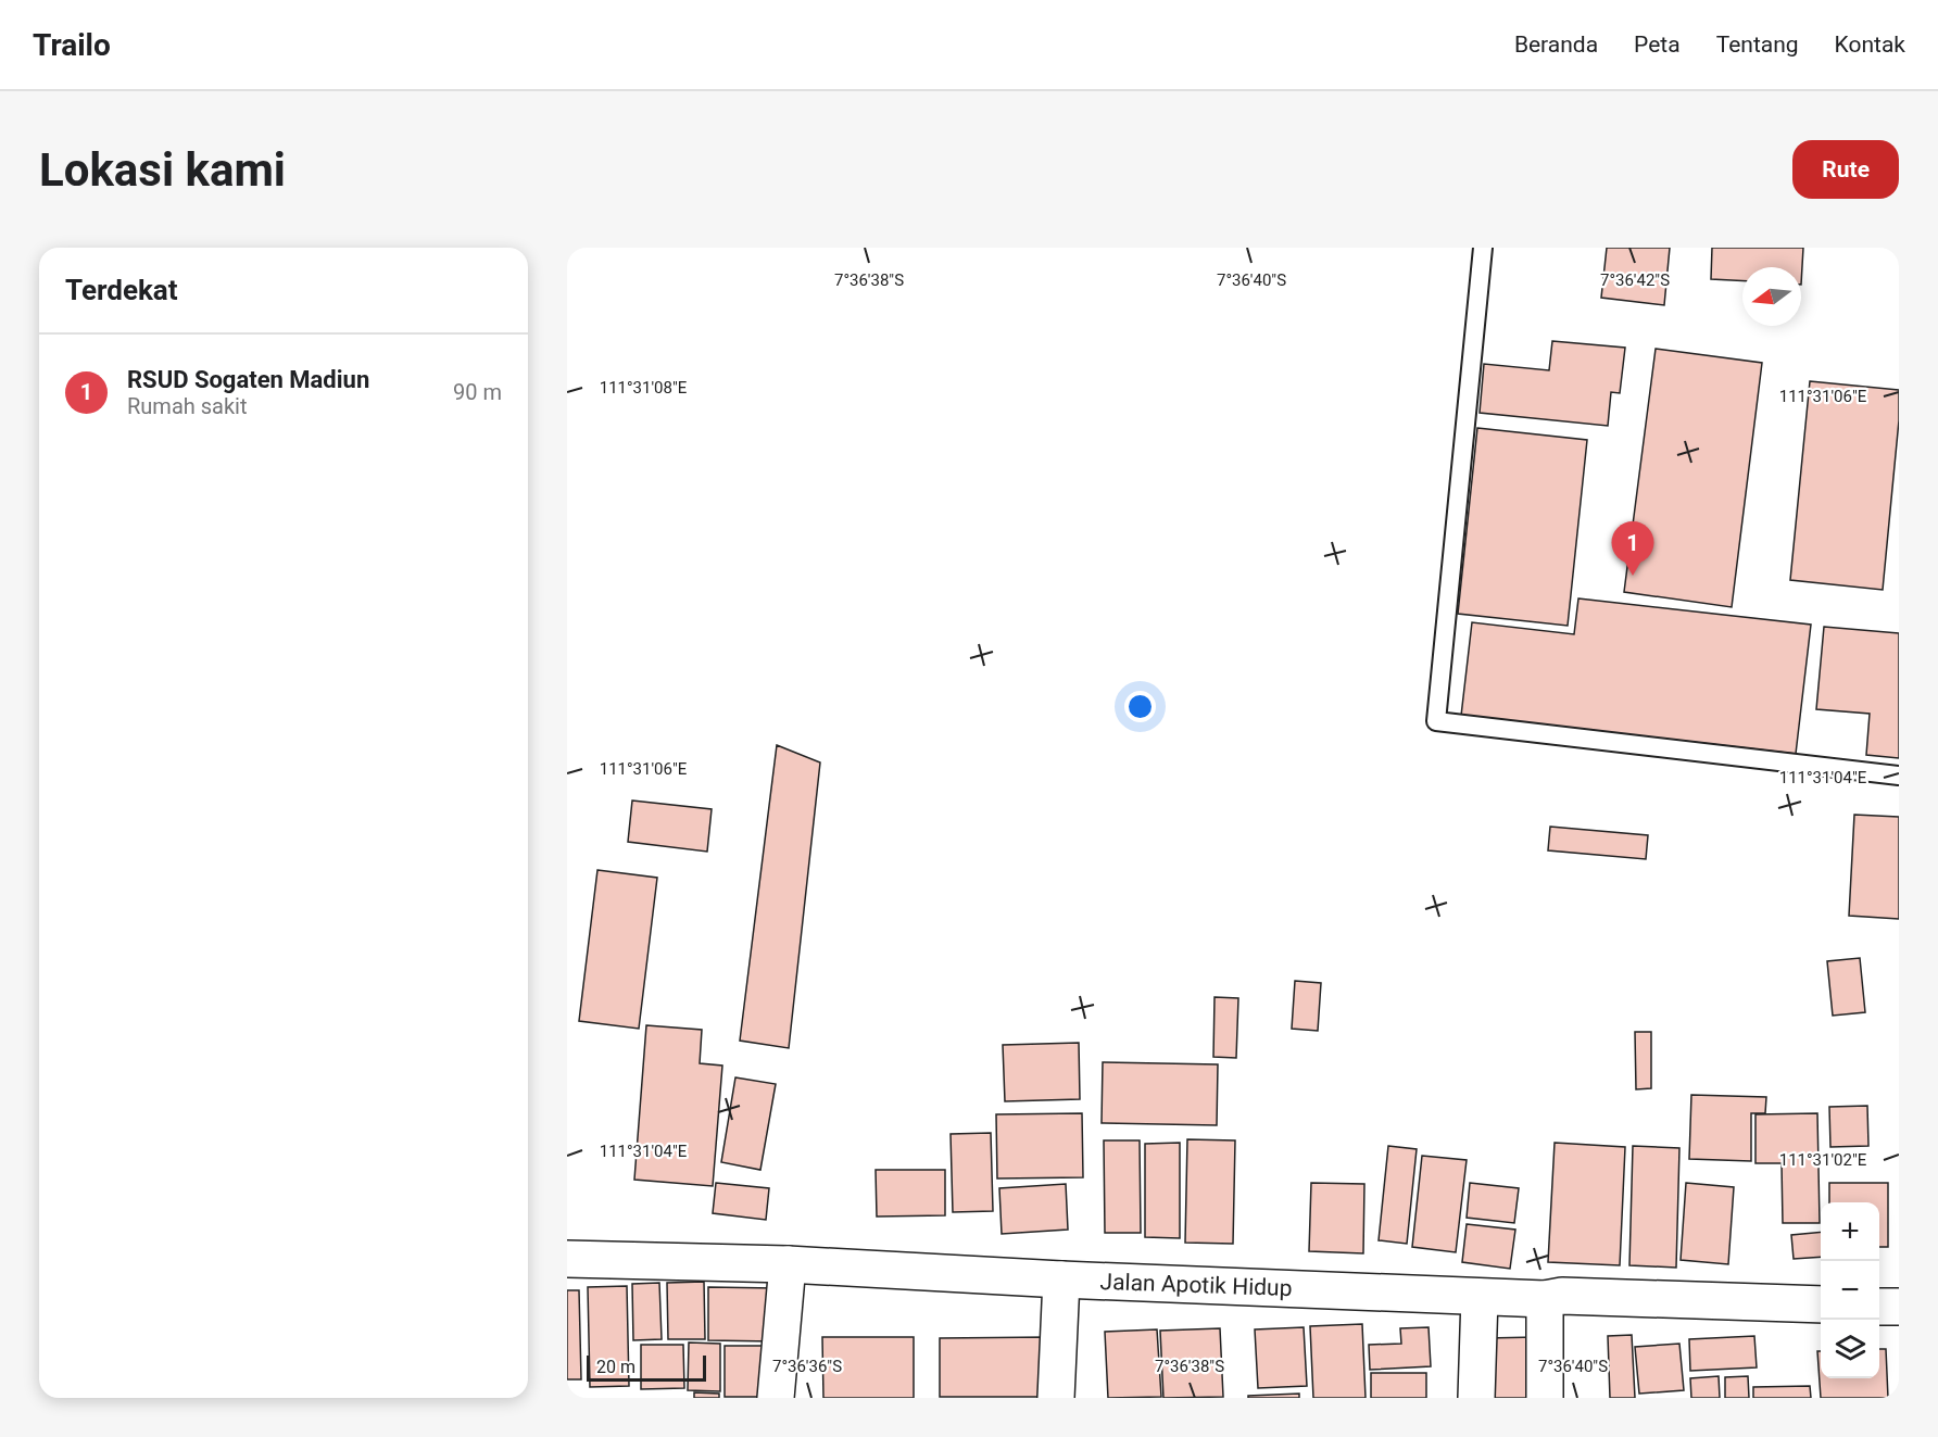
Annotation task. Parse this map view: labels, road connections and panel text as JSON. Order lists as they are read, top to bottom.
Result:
{
  "streets": {
    "street": ["Jalan Apotik Hidup"]
  },
  "scale_bar": "20 m",
  "north": "left",
  "page": {
    "header": "Trailo",
    "nav": [
      "Beranda",
      "Peta",
      "Tentang",
      "Kontak"
    ],
    "buttons": "Rute",
    "title": "Lokasi kami",
    "heading": "Terdekat",
    "list": [
      {
        "mark": "1",
        "name": "RSUD Sogaten Madiun",
        "note": "Rumah sakit",
        "value": "90 m"
      }
    ],
    "pins": "1",
    "map_buttons": ["+", "−"],
    "scale": "20 m"
  },
  "coordinates": [
    "7°36'38\"S",
    "7°36'40\"S",
    "7°36'42\"S",
    "111°31'08\"E",
    "111°31'06\"E",
    "111°31'04\"E",
    "111°31'02\"E",
    "7°36'36\"S"
  ]
}
